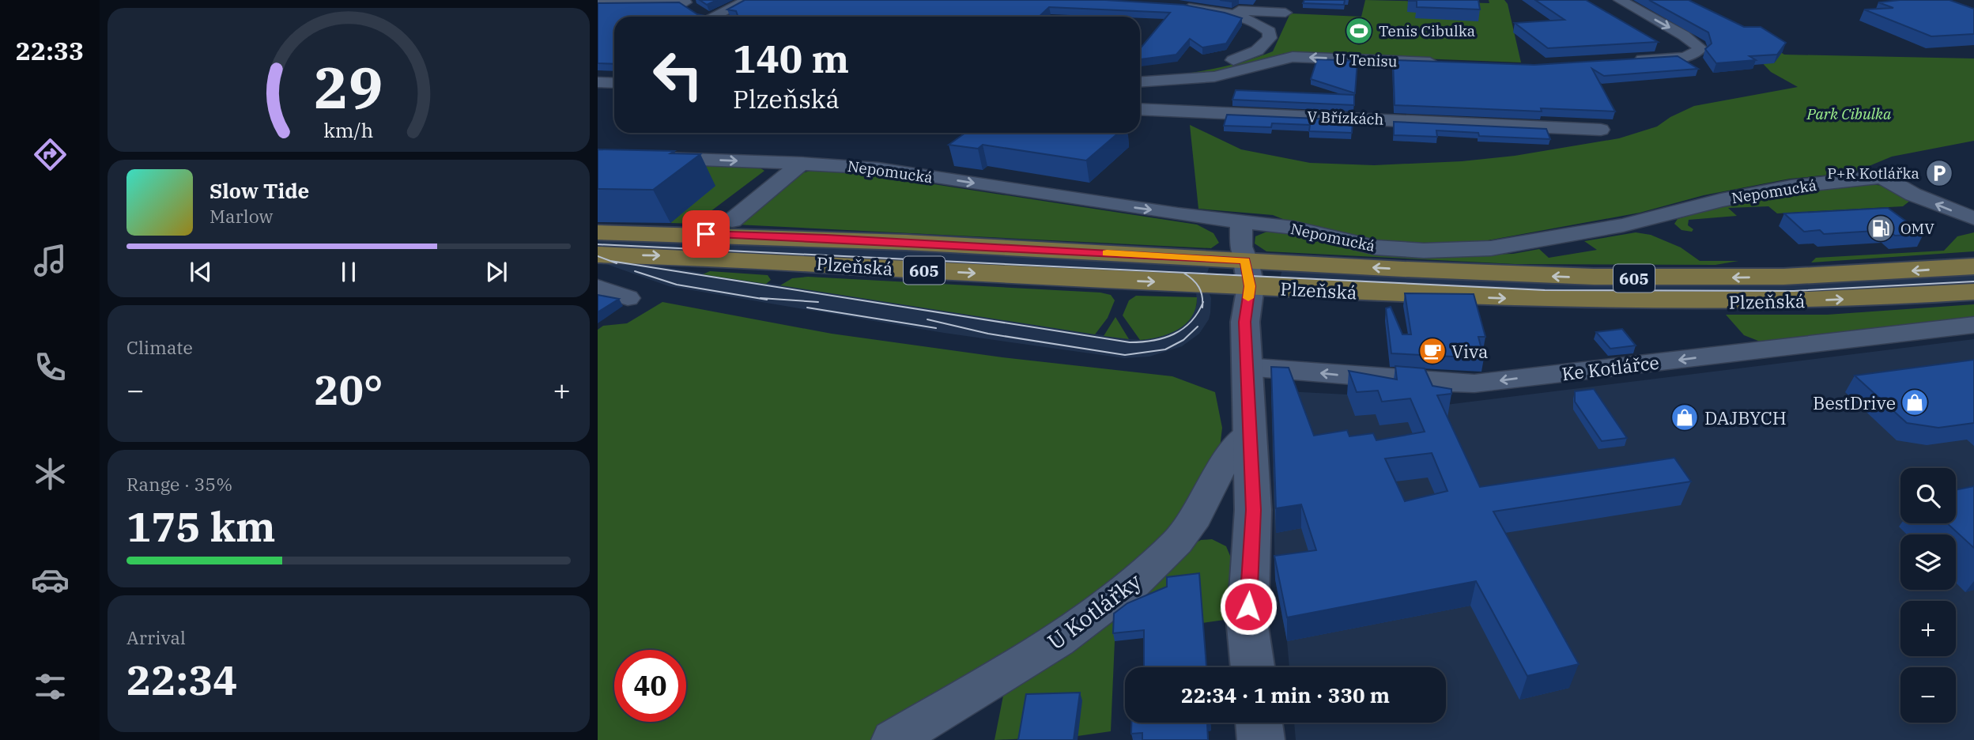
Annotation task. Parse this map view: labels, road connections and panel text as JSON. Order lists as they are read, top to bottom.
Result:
{
  "streets": {
    "main road": ["Plzeňská", "605"],
    "street": [
      "U Tenisu",
      "V Břízkách",
      "Nepomucká",
      "Ke Kotlářce",
      "U Kotlářky"
    ]
  },
  "one_way": ["Ke Kotlářce"],
  "parks": ["Park Cibulka"],
  "places": {
    "sports": ["Tenis Cibulka"],
    "parking": ["P+R Kotlářka"],
    "fuel station": ["OMV"],
    "cafe": ["Viva"],
    "shop": ["BestDrive", "DAJBYCH"]
  },
  "page": {
    "tabs": "22:33",
    "turn": ["140 m", "Plzeňská"],
    "song": ["Slow Tide", "Marlow"],
    "tile": [
      "Climate",
      ["Range · 35%", "175 km"],
      ["Arrival", "22:34"]
    ],
    "heat": ["−", "20°", "+"],
    "map_buttons": ["+", "−"],
    "limit": "40",
    "trip": "22:34 · 1 min · 330 m",
    "gauge": ["29", "km/h"]
  }
}
